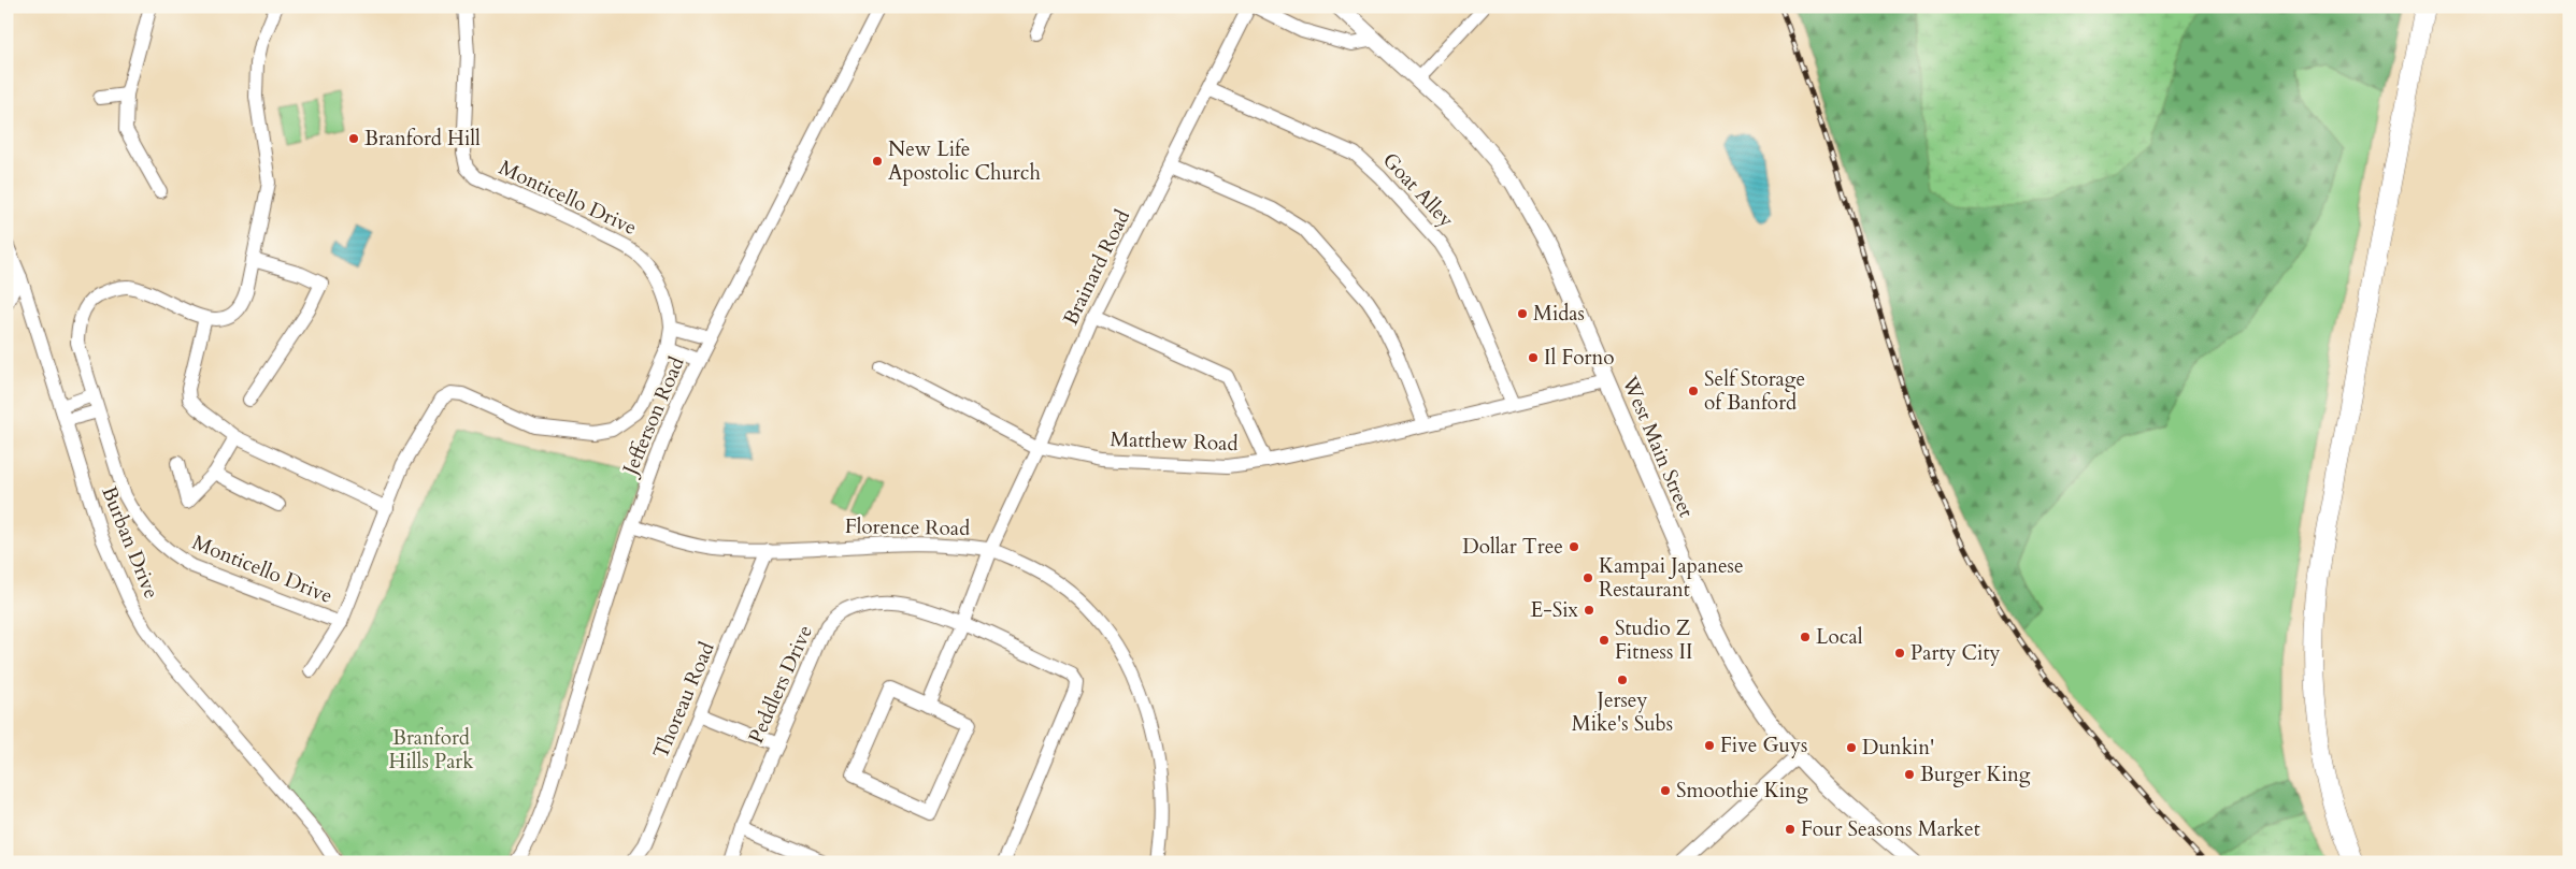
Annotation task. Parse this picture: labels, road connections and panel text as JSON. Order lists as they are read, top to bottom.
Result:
{
  "streets": {
    "main road": ["West Main Street"],
    "street": [
      "Goat Alley",
      "Monticello Drive",
      "Brainard Road",
      "Jefferson Road",
      "Matthew Road",
      "Florence Road",
      "Burban Drive",
      "Peddlers Drive",
      "Thoreau Road"
    ]
  },
  "crossings": [
    ["Goat Alley", "Brainard Road"],
    ["Goat Alley", "Matthew Road"],
    ["Brainard Road", "Matthew Road"],
    ["Brainard Road", "Florence Road"],
    ["Jefferson Road", "Florence Road"],
    ["Matthew Road", "West Main Street"],
    ["Florence Road", "Thoreau Road"]
  ],
  "parks": ["Branford Hills Park"],
  "places": [
    "Branford Hill",
    "New Life Apostolic Church",
    "Midas",
    "Il Forno",
    "Self Storage of Banford",
    "Dollar Tree",
    "Kampai Japanese Restaurant",
    "E-Six",
    "Local",
    "Studio Z Fitness II",
    "Party City",
    "Jersey Mike's Subs",
    "Five Guys",
    "Dunkin'",
    "Burger King",
    "Smoothie King",
    "Four Seasons Market"
  ]
}
